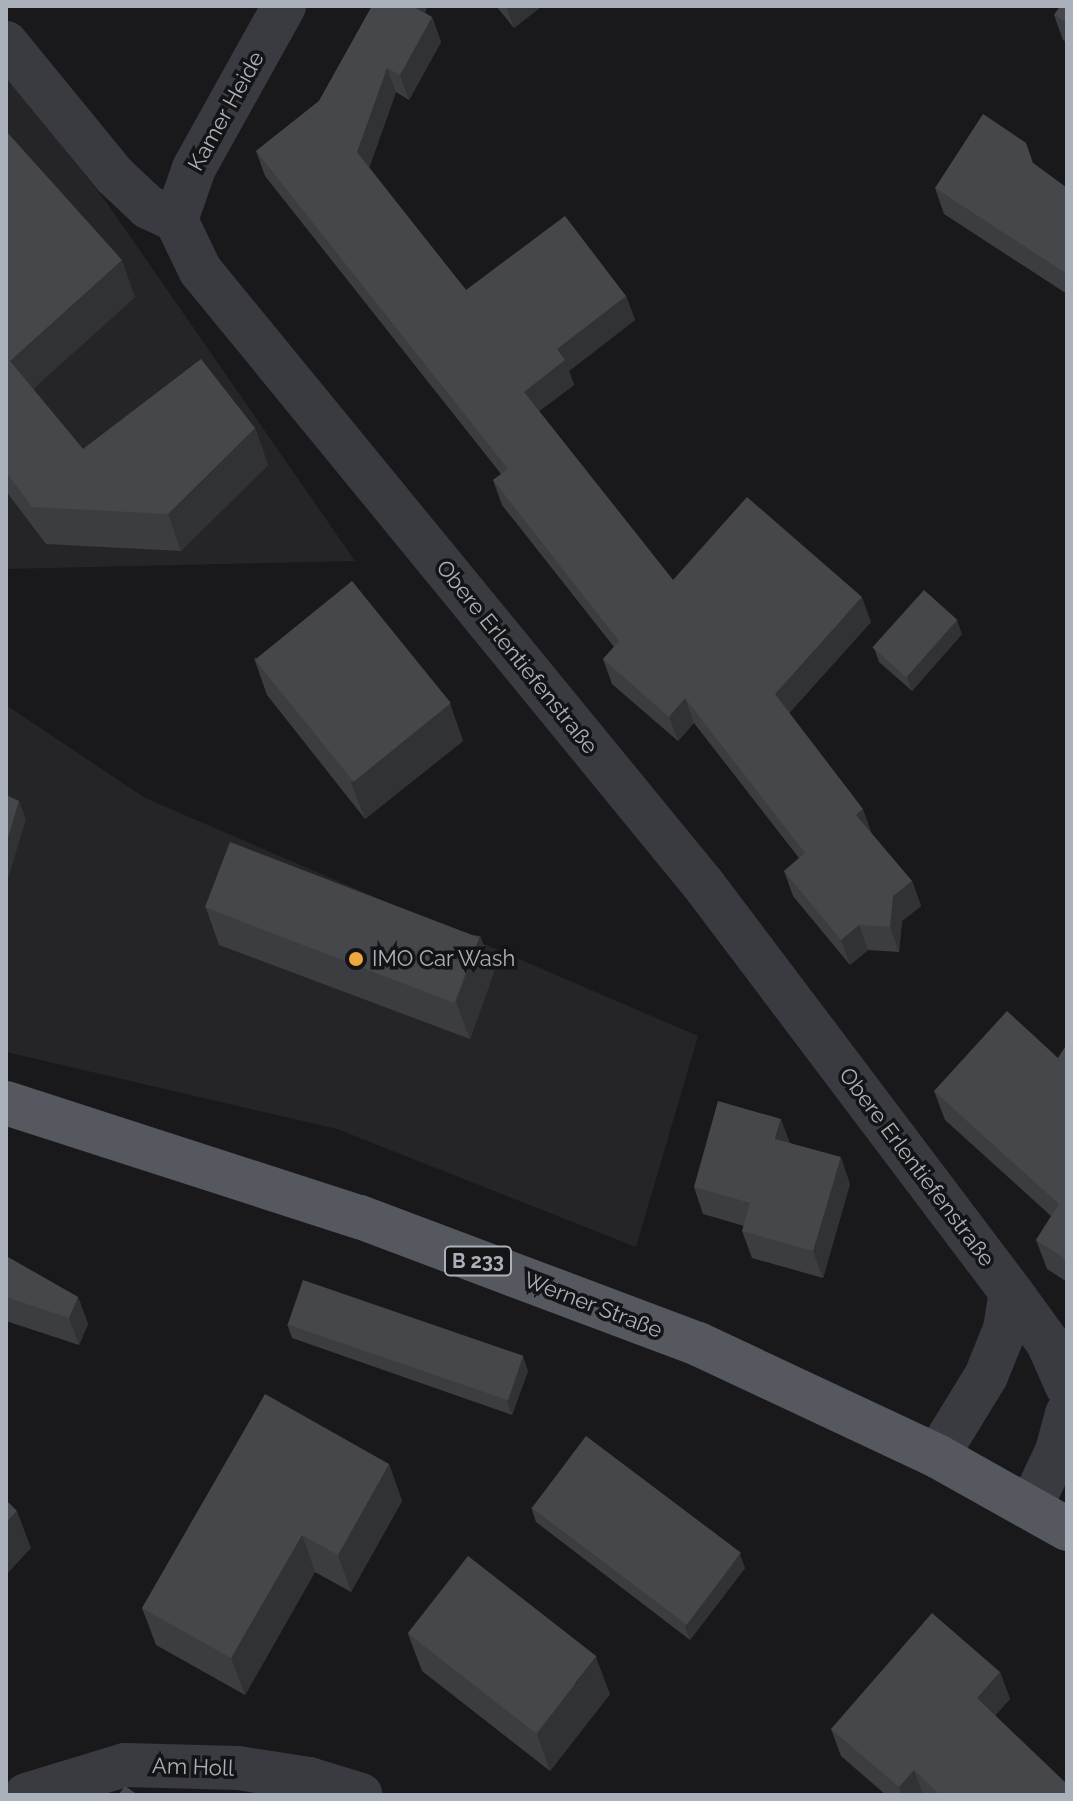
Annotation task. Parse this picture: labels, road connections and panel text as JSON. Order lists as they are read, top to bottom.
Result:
{
  "streets": {
    "main road": ["B 233", "Werner Straße"],
    "street": ["Kamer Heide", "Obere Erlentiefenstraße", "Am Holl"]
  },
  "crossings": [
    ["Kamer Heide", "Obere Erlentiefenstraße"]
  ],
  "places": ["IMO Car Wash"]
}
